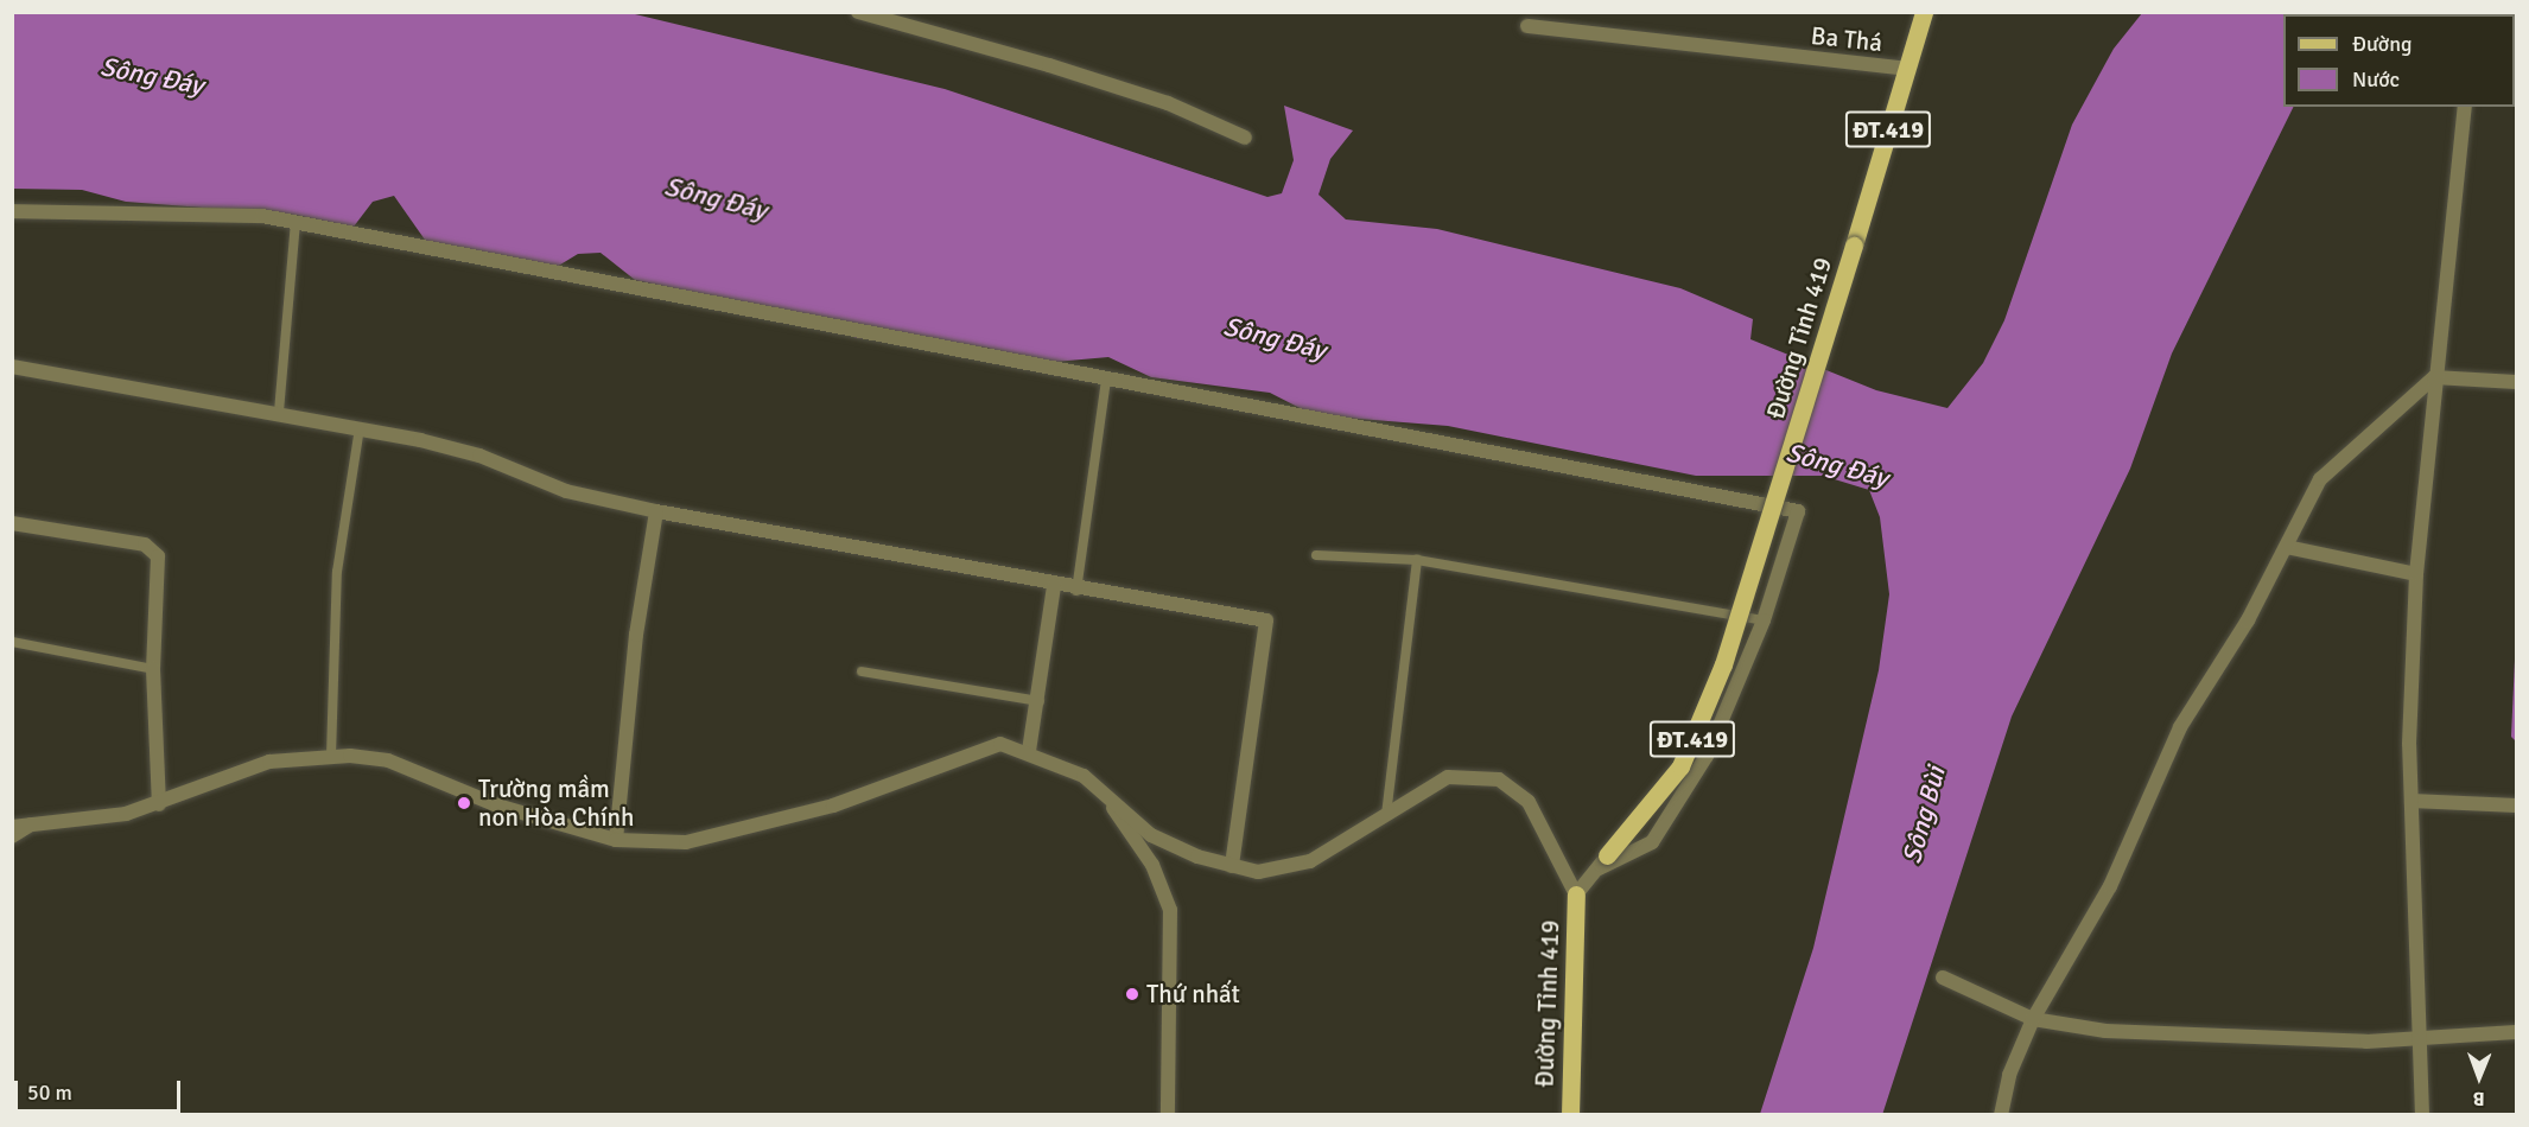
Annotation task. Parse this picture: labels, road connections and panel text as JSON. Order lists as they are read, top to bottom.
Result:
{
  "streets": {
    "main road": ["ĐT.419", "Đường Tỉnh 419"],
    "street": ["Ba Thá"]
  },
  "crossings": [
    ["Ba Thá", "Đường Tỉnh 419"]
  ],
  "water": ["Sông Đáy", "Sông Bùi"],
  "places": ["Trường mầm non Hòa Chính", "Thứ nhất"],
  "legend": ["Đường", "Nước"],
  "scale_bar": "50 m",
  "north": "bottom"
}
